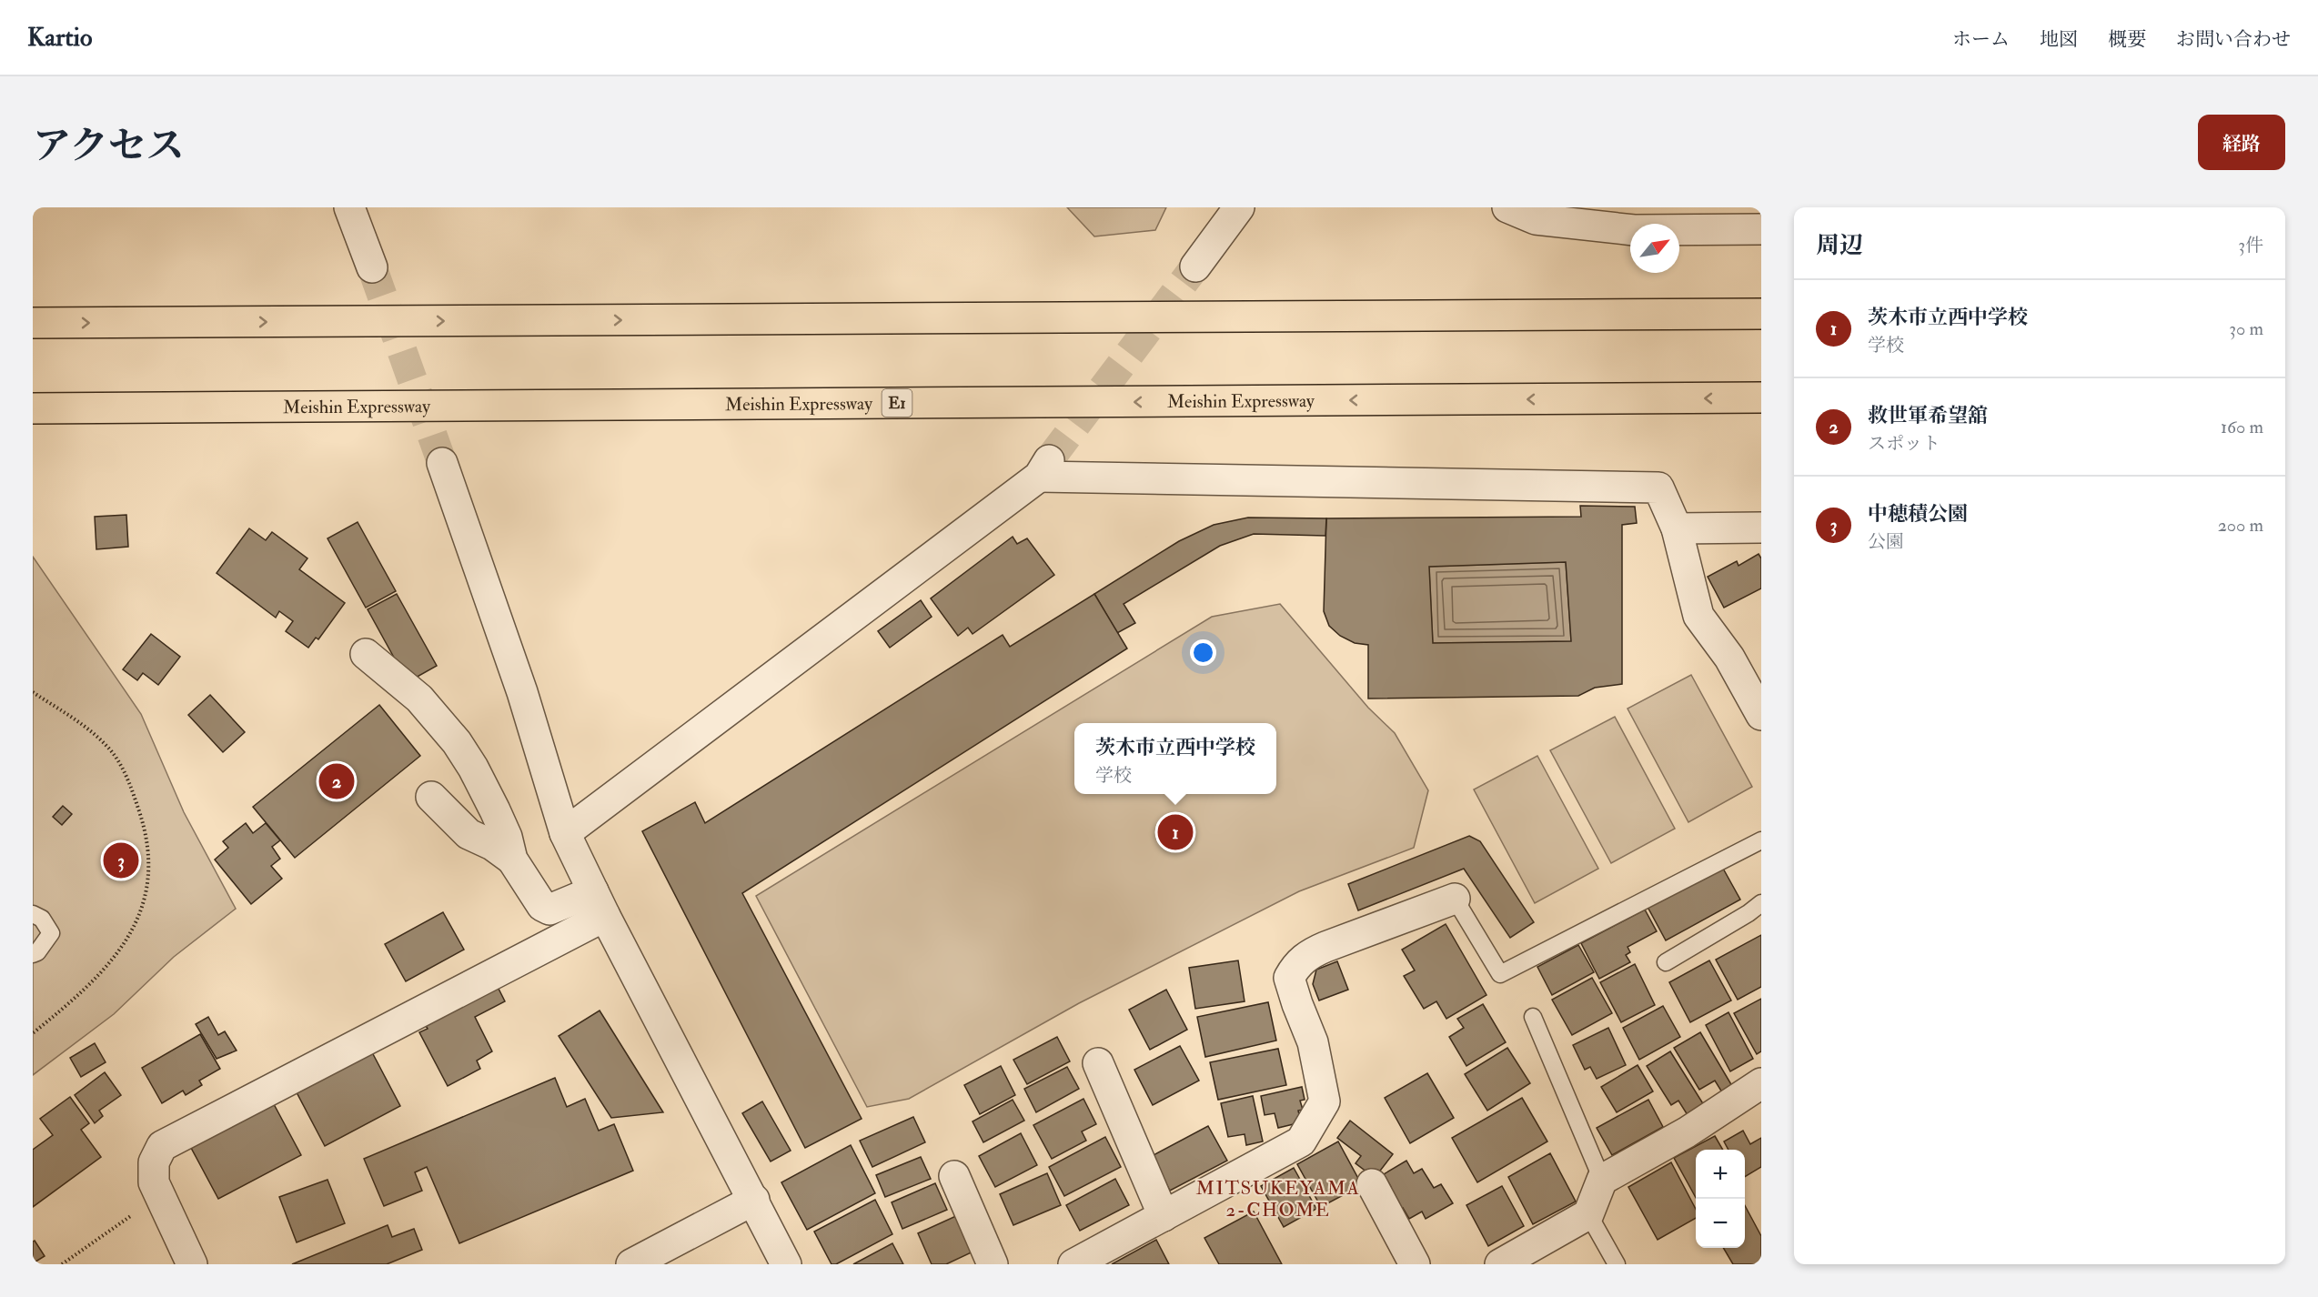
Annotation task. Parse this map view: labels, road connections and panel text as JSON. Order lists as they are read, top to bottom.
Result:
{
  "streets": {
    "highway": ["Meishin Expressway", "E1"]
  },
  "districts": ["MITSUKEYAMA 2-CHOME"],
  "north": "top right",
  "page": {
    "header": "Kartio",
    "nav": [
      "ホーム",
      "地図",
      "概要",
      "お問い合わせ"
    ],
    "title": "アクセス",
    "buttons": "経路",
    "heading": ["周辺", "3件"],
    "list": [
      {
        "mark": "1",
        "name": "茨木市立西中学校",
        "note": "学校",
        "value": "30 m"
      },
      {
        "mark": "2",
        "name": "救世軍希望舘",
        "note": "スポット",
        "value": "160 m"
      },
      {
        "mark": "3",
        "name": "中穂積公園",
        "note": "公園",
        "value": "200 m"
      }
    ],
    "popup": ["茨木市立西中学校", "学校"],
    "pins": ["2", "1", "3"],
    "map_buttons": ["+", "−"]
  }
}
